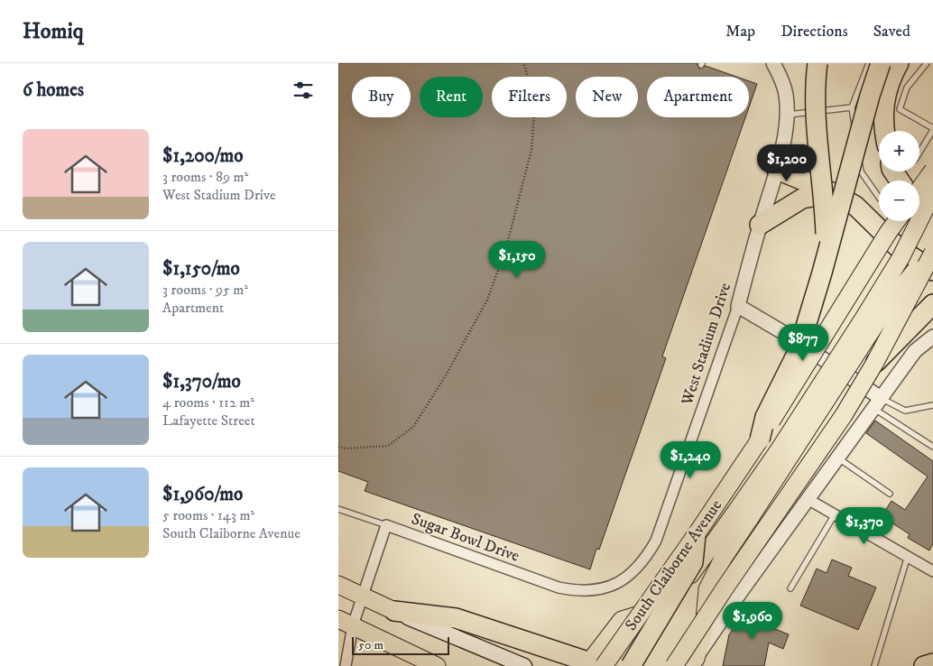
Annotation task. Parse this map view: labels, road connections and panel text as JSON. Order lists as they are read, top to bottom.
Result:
{
  "streets": {
    "main road": ["South Claiborne Avenue"],
    "street": ["West Stadium Drive", "Sugar Bowl Drive"]
  },
  "crossings": [
    ["West Stadium Drive", "Sugar Bowl Drive"]
  ],
  "scale_bar": "50 m",
  "page": {
    "header": "Homiq",
    "nav": ["Map", "Directions", "Saved"],
    "heading": "6 homes",
    "chip": [
      "Buy",
      "Rent",
      "Filters",
      "New",
      "Apartment"
    ],
    "list": [
      {
        "name": "$1,200/mo",
        "note": "3 rooms · 89 m² · West Stadium Drive"
      },
      {
        "name": "$1,150/mo",
        "note": "3 rooms · 95 m² · Apartment"
      },
      {
        "name": "$1,370/mo",
        "note": "4 rooms · 112 m² · Lafayette Street"
      },
      {
        "name": "$1,960/mo",
        "note": "5 rooms · 143 m² · South Claiborne Avenue"
      }
    ],
    "map_buttons": ["+", "−"],
    "price": [
      "$1,200",
      "$1,150",
      "$877",
      "$1,240",
      "$1,370",
      "$1,960"
    ],
    "scale": "50 m"
  }
}
